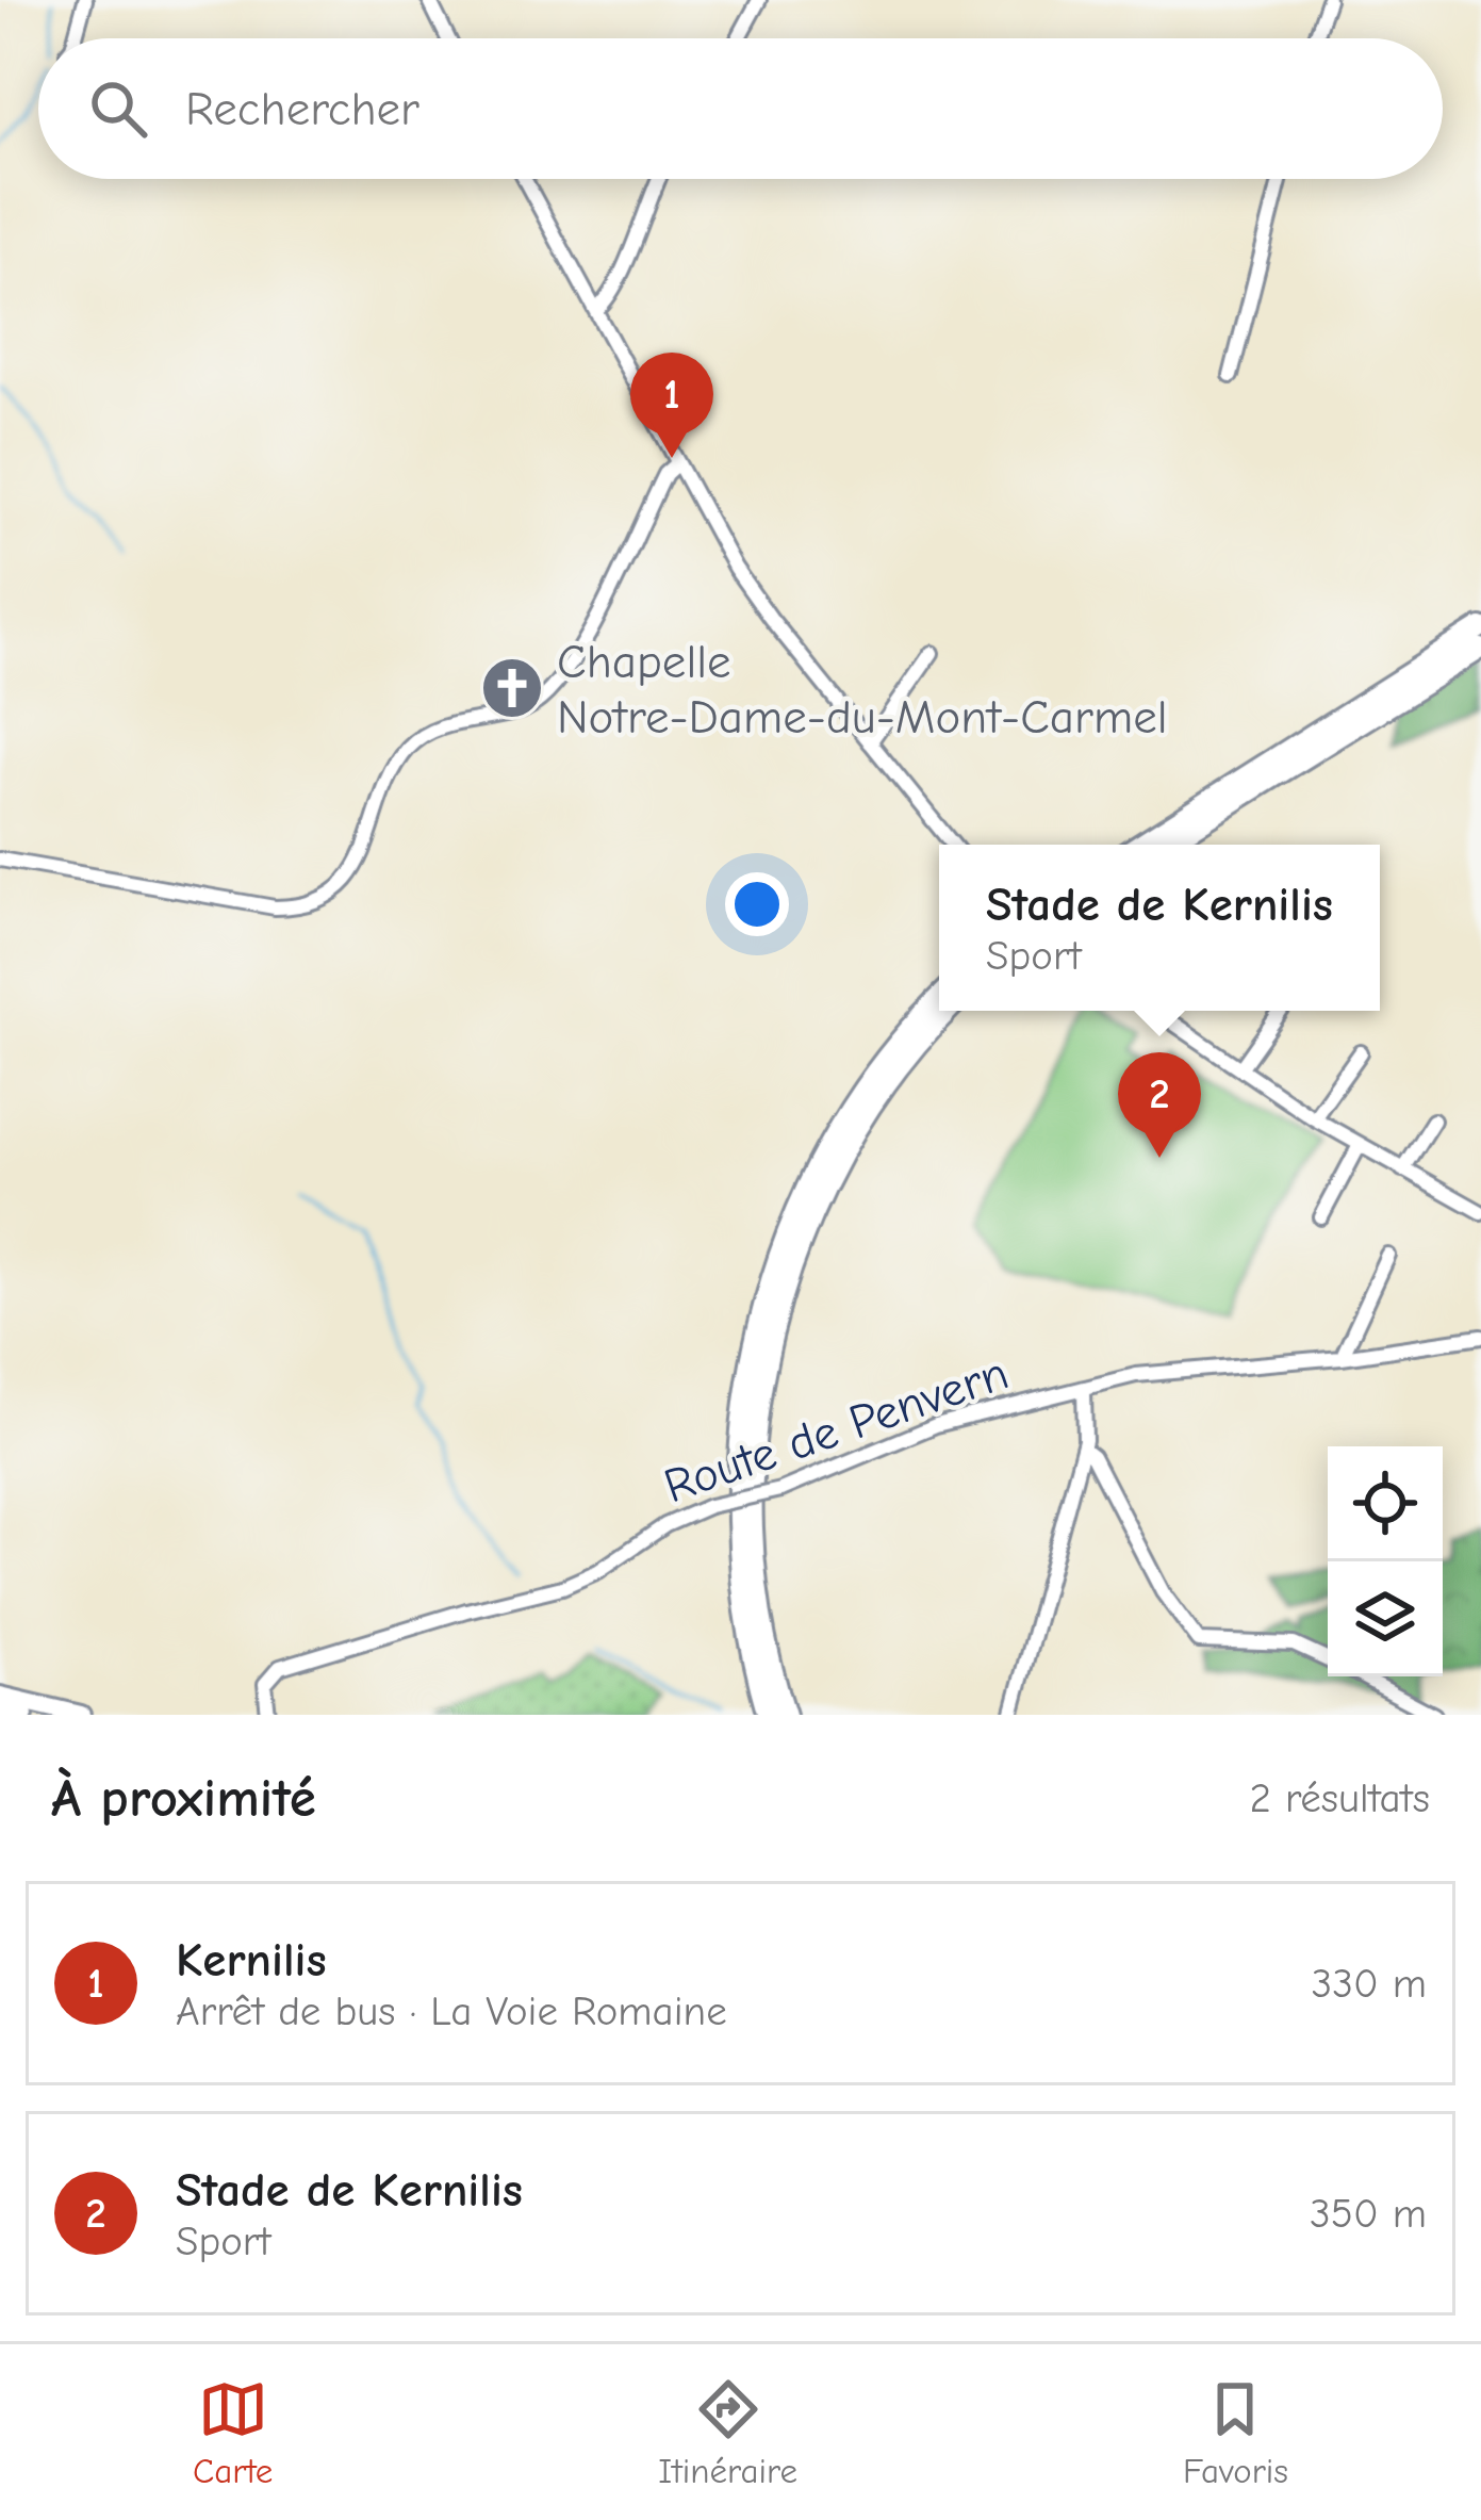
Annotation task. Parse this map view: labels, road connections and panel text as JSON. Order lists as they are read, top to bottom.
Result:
{
  "streets": {
    "street": ["Route de Penvern"]
  },
  "places": {
    "church": ["Chapelle Notre-Dame-du-Mont-Carmel"]
  },
  "page": {
    "search": "Rechercher",
    "pins": ["1", "2"],
    "popup": ["Stade de Kernilis", "Sport"],
    "heading": ["À proximité", "2 résultats"],
    "list": [
      {
        "mark": "1",
        "name": "Kernilis",
        "note": "Arrêt de bus · La Voie Romaine",
        "value": "330 m"
      },
      {
        "mark": "2",
        "name": "Stade de Kernilis",
        "note": "Sport",
        "value": "350 m"
      }
    ],
    "nav": ["Carte", "Itinéraire", "Favoris"]
  }
}
